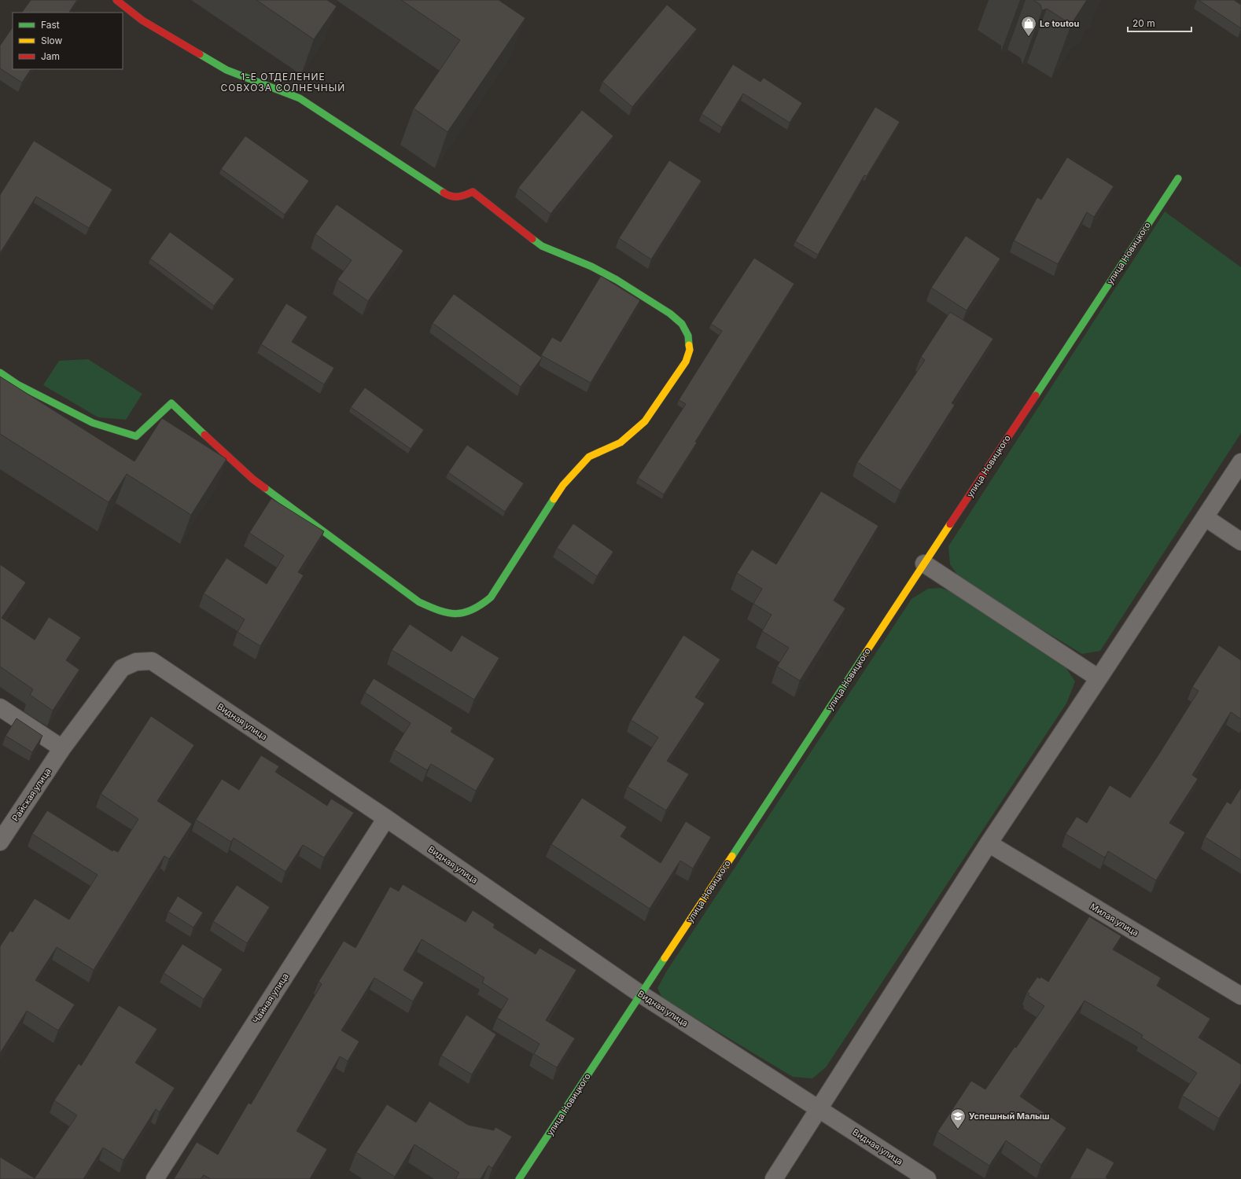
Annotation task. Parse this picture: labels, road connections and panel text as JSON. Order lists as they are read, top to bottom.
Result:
{
  "streets": {
    "street": [
      "улица Новицкого",
      "Видная улица",
      "Райская улица",
      "Милая улица",
      "Чайная улица"
    ]
  },
  "crossings": [
    ["улица Новицкого", "Видная улица"],
    ["Видная улица", "Райская улица"],
    ["Видная улица", "Чайная улица"]
  ],
  "districts": ["1-Е ОТДЕЛЕНИЕ СОВХОЗА СОЛНЕЧНЫЙ"],
  "places": {
    "shop": ["Le toutou"],
    "school or university": ["Успешный Малыш"]
  },
  "legend": ["Fast", "Slow", "Jam"],
  "scale_bar": "20 m"
}
